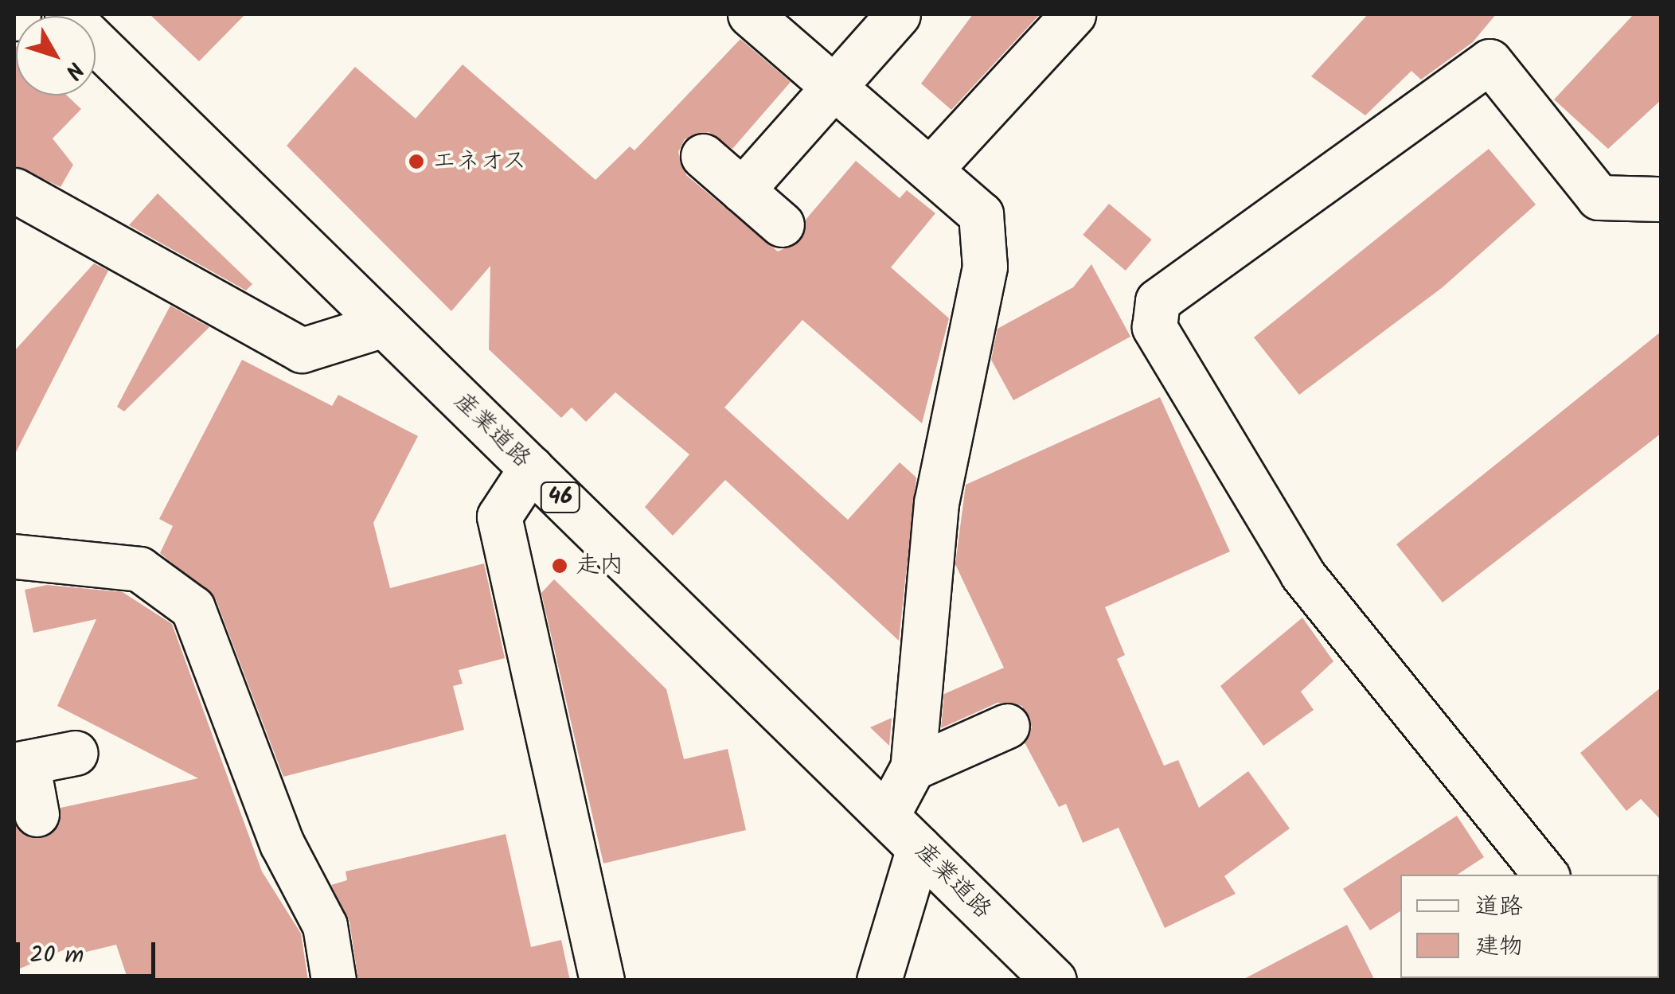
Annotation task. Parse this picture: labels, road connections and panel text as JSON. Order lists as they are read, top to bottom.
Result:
{
  "streets": {
    "street": ["産業道路", "46"]
  },
  "places": ["エネオス", "走内"],
  "legend": ["道路", "建物"],
  "scale_bar": "20 m",
  "north": "bottom right"
}
